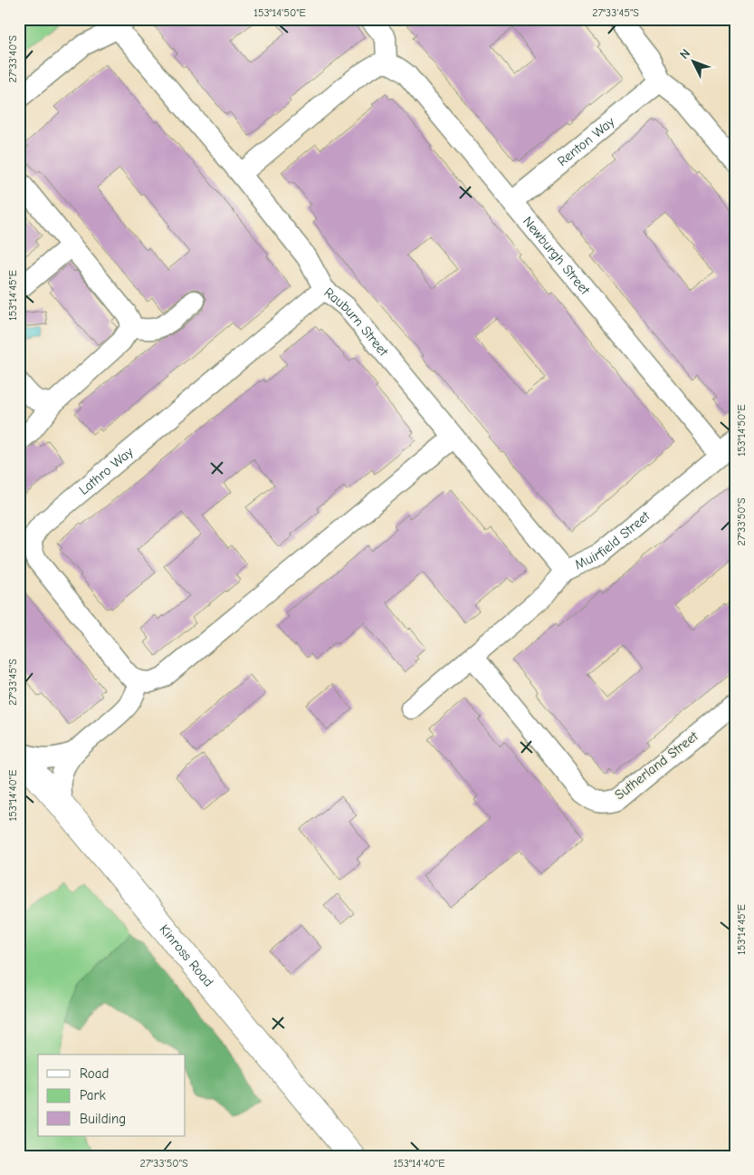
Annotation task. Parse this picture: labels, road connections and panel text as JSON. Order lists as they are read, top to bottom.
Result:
{
  "streets": {
    "street": [
      "Renton Way",
      "Newburgh Street",
      "Rauburn Street",
      "Lathro Way",
      "Muirfield Street",
      "Sutherland Street",
      "Kinross Road"
    ]
  },
  "crossings": [
    ["Renton Way", "Newburgh Street"],
    ["Newburgh Street", "Muirfield Street"],
    ["Rauburn Street", "Lathro Way"],
    ["Rauburn Street", "Muirfield Street"],
    ["Muirfield Street", "Sutherland Street"]
  ],
  "legend": ["Road", "Park", "Building"],
  "north": "top left",
  "coordinates": [
    "153°14'50\"E",
    "27°33'45\"S",
    "27°33'40\"S",
    "153°14'45\"E",
    "27°33'50\"S",
    "153°14'40\"E"
  ]
}
